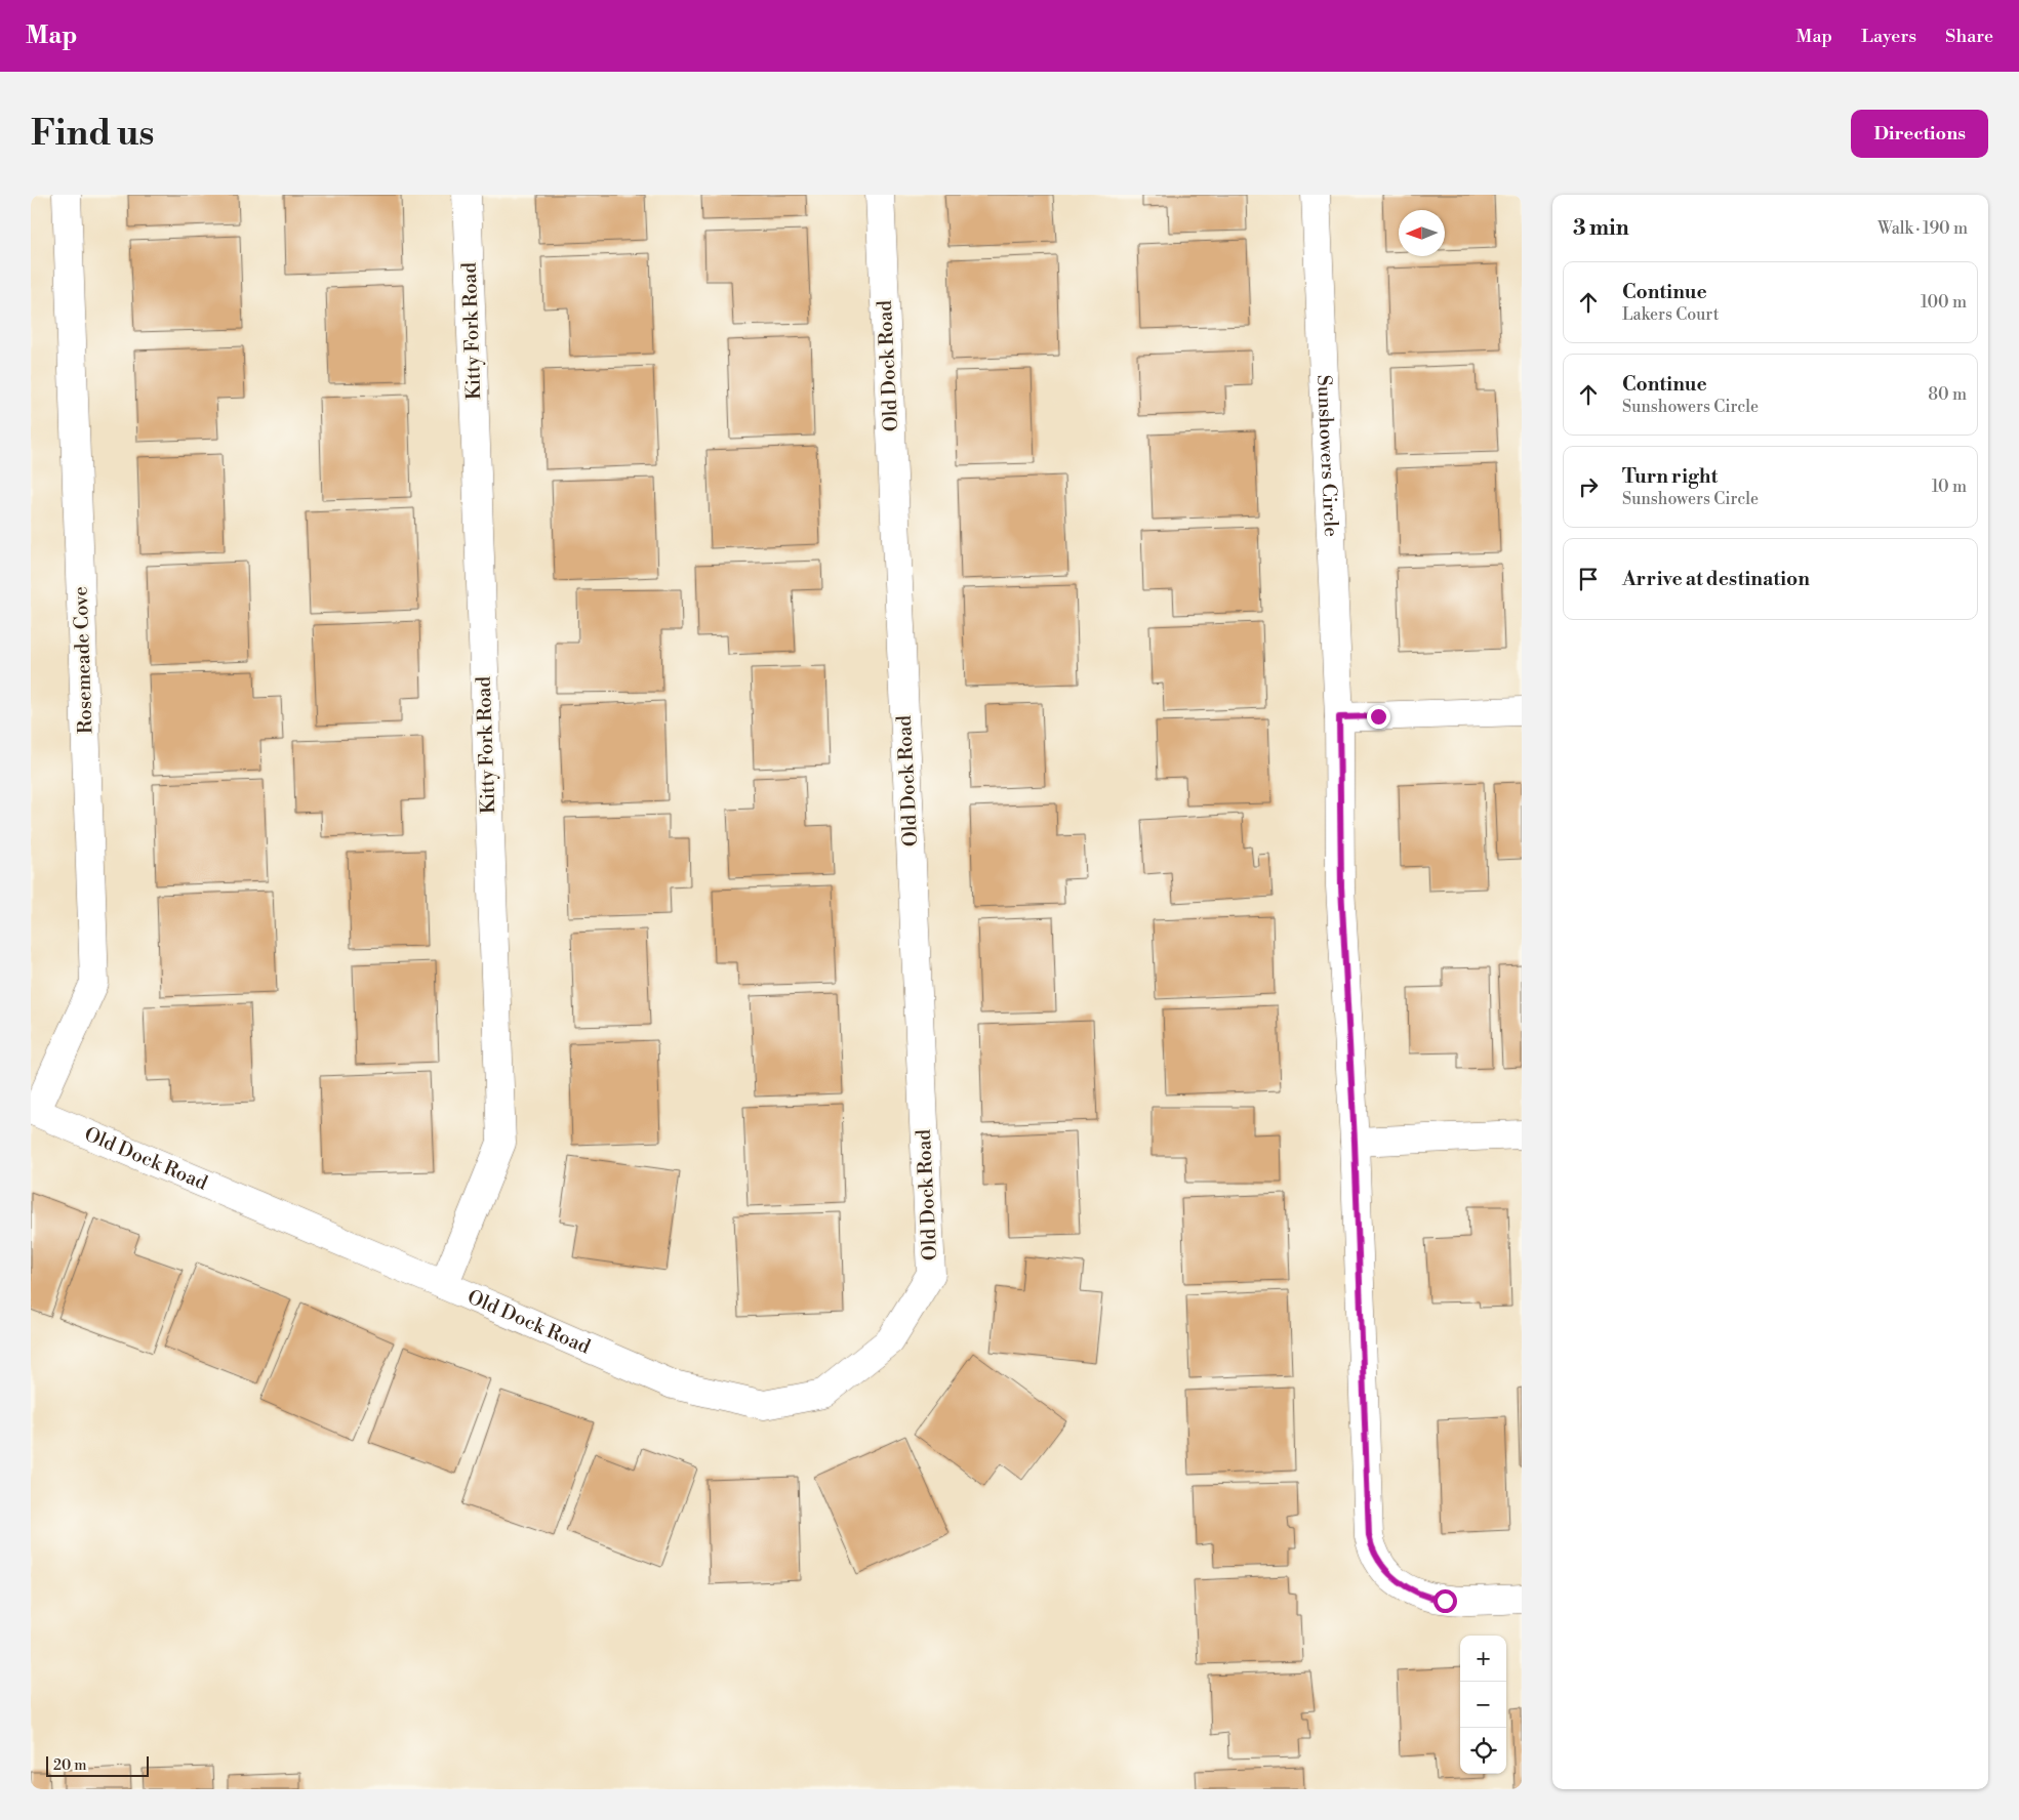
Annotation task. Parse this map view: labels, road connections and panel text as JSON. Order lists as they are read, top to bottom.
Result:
{
  "streets": {
    "street": [
      "Kitty Fork Road",
      "Old Dock Road",
      "Sunshowers Circle",
      "Rosemeade Cove"
    ]
  },
  "crossings": [
    ["Kitty Fork Road", "Old Dock Road"],
    ["Old Dock Road", "Rosemeade Cove"]
  ],
  "scale_bar": "20 m",
  "north": "left",
  "page": {
    "header": "Map",
    "nav": ["Map", "Layers", "Share"],
    "buttons": "Directions",
    "title": "Find us",
    "heading": ["3 min", "Walk · 190 m"],
    "list": [
      ["Continue", "Lakers Court", "100 m"],
      ["Continue", "Sunshowers Circle", "80 m"],
      ["Turn right", "Sunshowers Circle", "10 m"],
      "Arrive at destination"
    ],
    "map_buttons": ["+", "−"],
    "scale": "20 m"
  }
}
